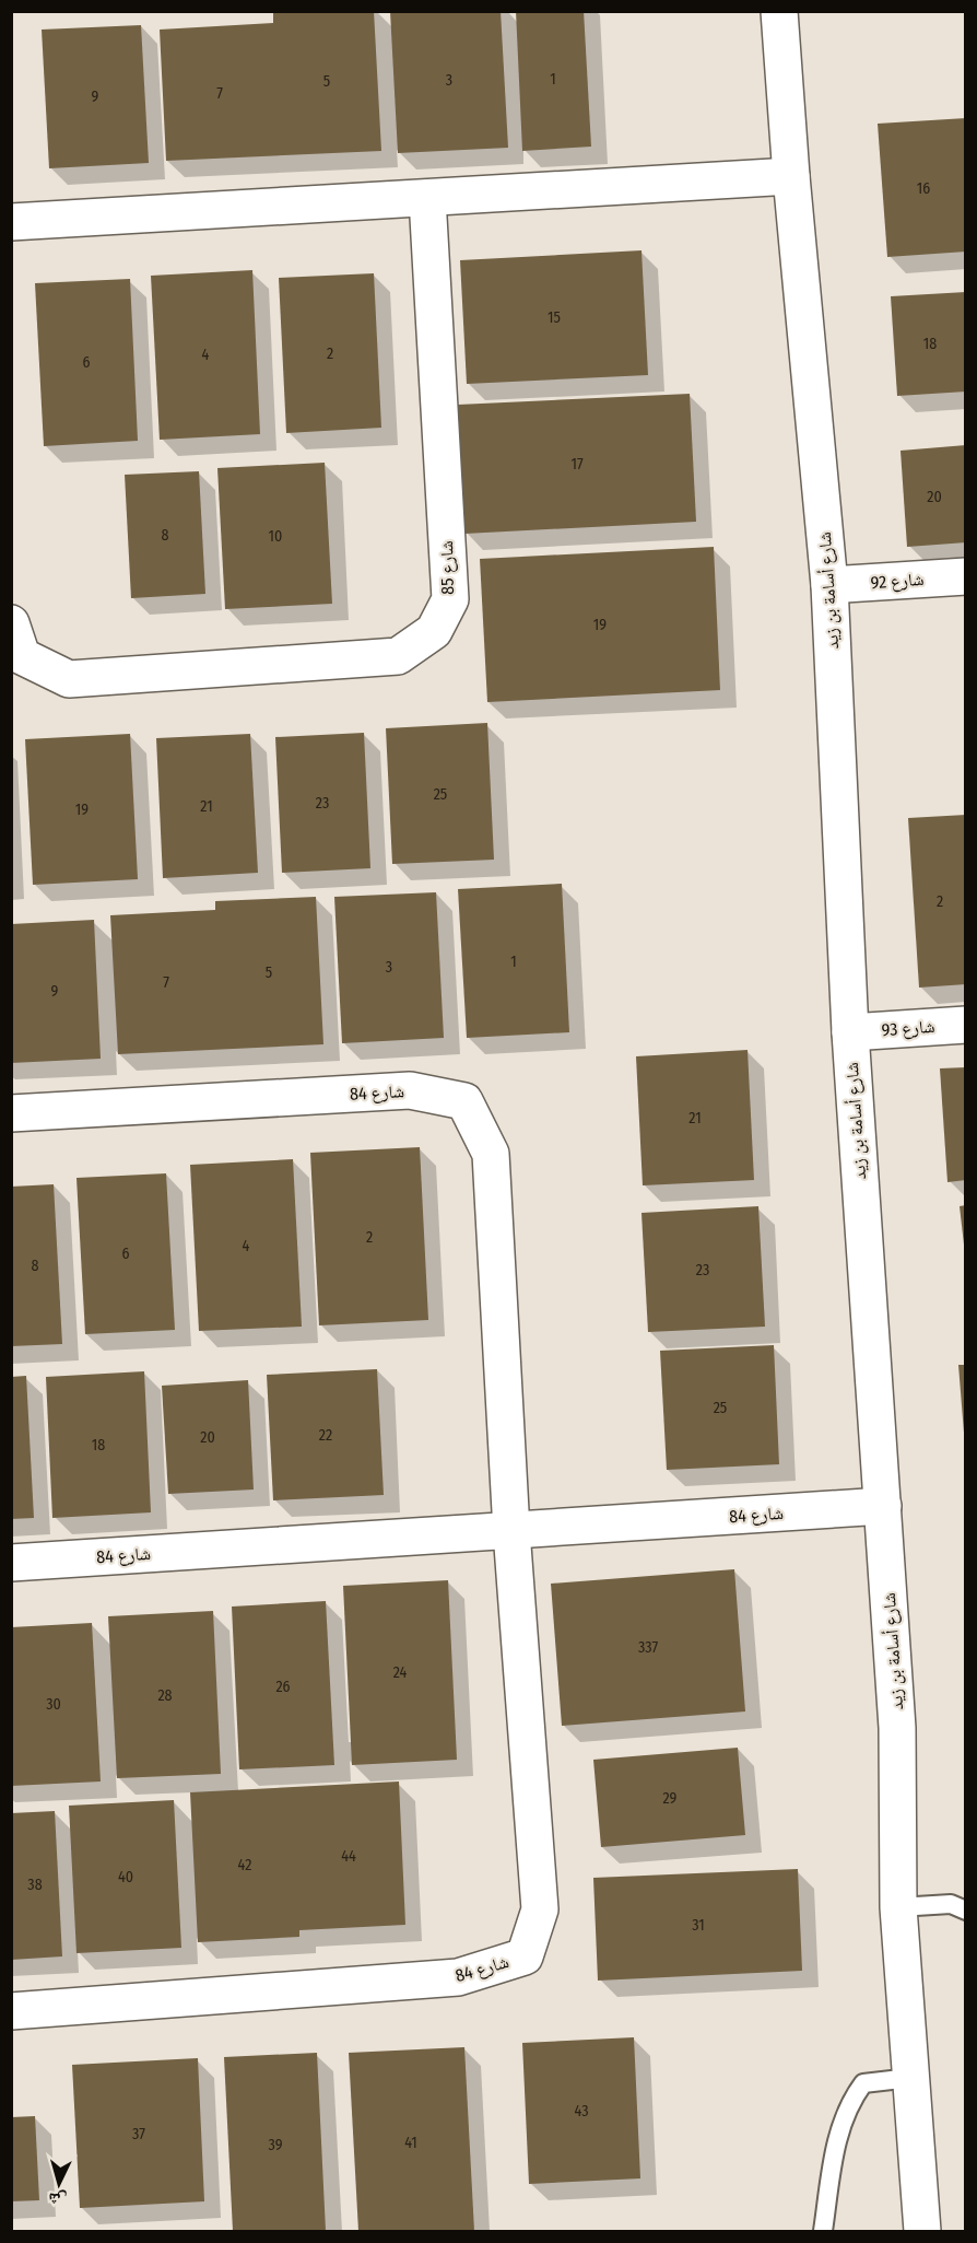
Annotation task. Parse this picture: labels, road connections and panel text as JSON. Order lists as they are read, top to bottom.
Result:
{
  "streets": {
    "street": [
      "شارع 85",
      "شارع 92",
      "شارع أسامة بن زيد",
      "شارع 93",
      "شارع 84"
    ]
  },
  "crossings": [
    ["شارع 92", "شارع أسامة بن زيد"],
    ["شارع أسامة بن زيد", "شارع 93"],
    ["شارع أسامة بن زيد", "شارع 84"]
  ],
  "house_numbers": [
    "1",
    "3",
    "5",
    "7",
    "9",
    "16",
    "15",
    "18",
    "2",
    "4",
    "6",
    "17",
    "20",
    "8",
    "10",
    "19",
    "25",
    "23",
    "21",
    "19",
    "2",
    "1",
    "3",
    "5",
    "7",
    "9",
    "21",
    "2",
    "4",
    "6",
    "8",
    "23",
    "25",
    "22",
    "20",
    "18",
    "337",
    "24",
    "26",
    "28",
    "30",
    "29",
    "44",
    "42",
    "40",
    "38",
    "31",
    "43",
    "37",
    "41",
    "39"
  ],
  "north": "bottom"
}
